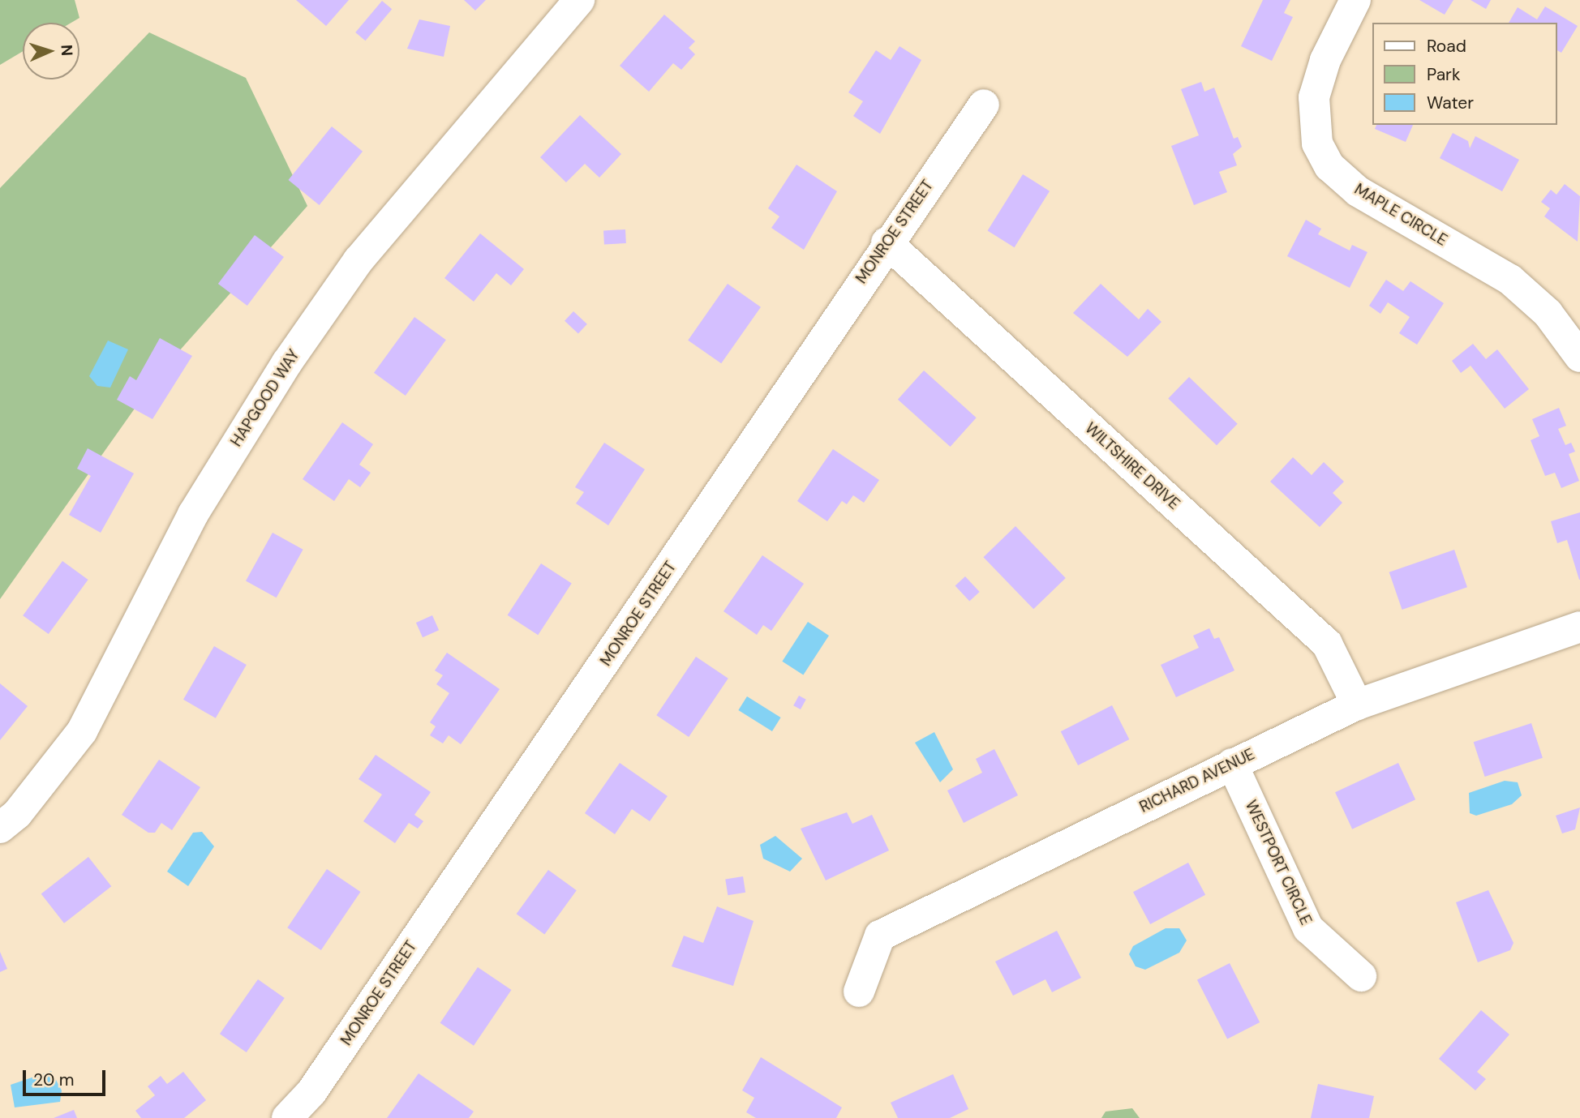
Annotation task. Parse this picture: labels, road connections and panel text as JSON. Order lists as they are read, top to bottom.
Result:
{
  "streets": {
    "street": [
      "MAPLE CIRCLE",
      "MONROE STREET",
      "HAPGOOD WAY",
      "WILTSHIRE DRIVE",
      "RICHARD AVENUE",
      "WESTPORT CIRCLE"
    ]
  },
  "crossings": [
    ["MONROE STREET", "WILTSHIRE DRIVE"],
    ["WILTSHIRE DRIVE", "RICHARD AVENUE"],
    ["RICHARD AVENUE", "WESTPORT CIRCLE"]
  ],
  "legend": ["Road", "Park", "Water"],
  "scale_bar": "20 m",
  "north": "right"
}
